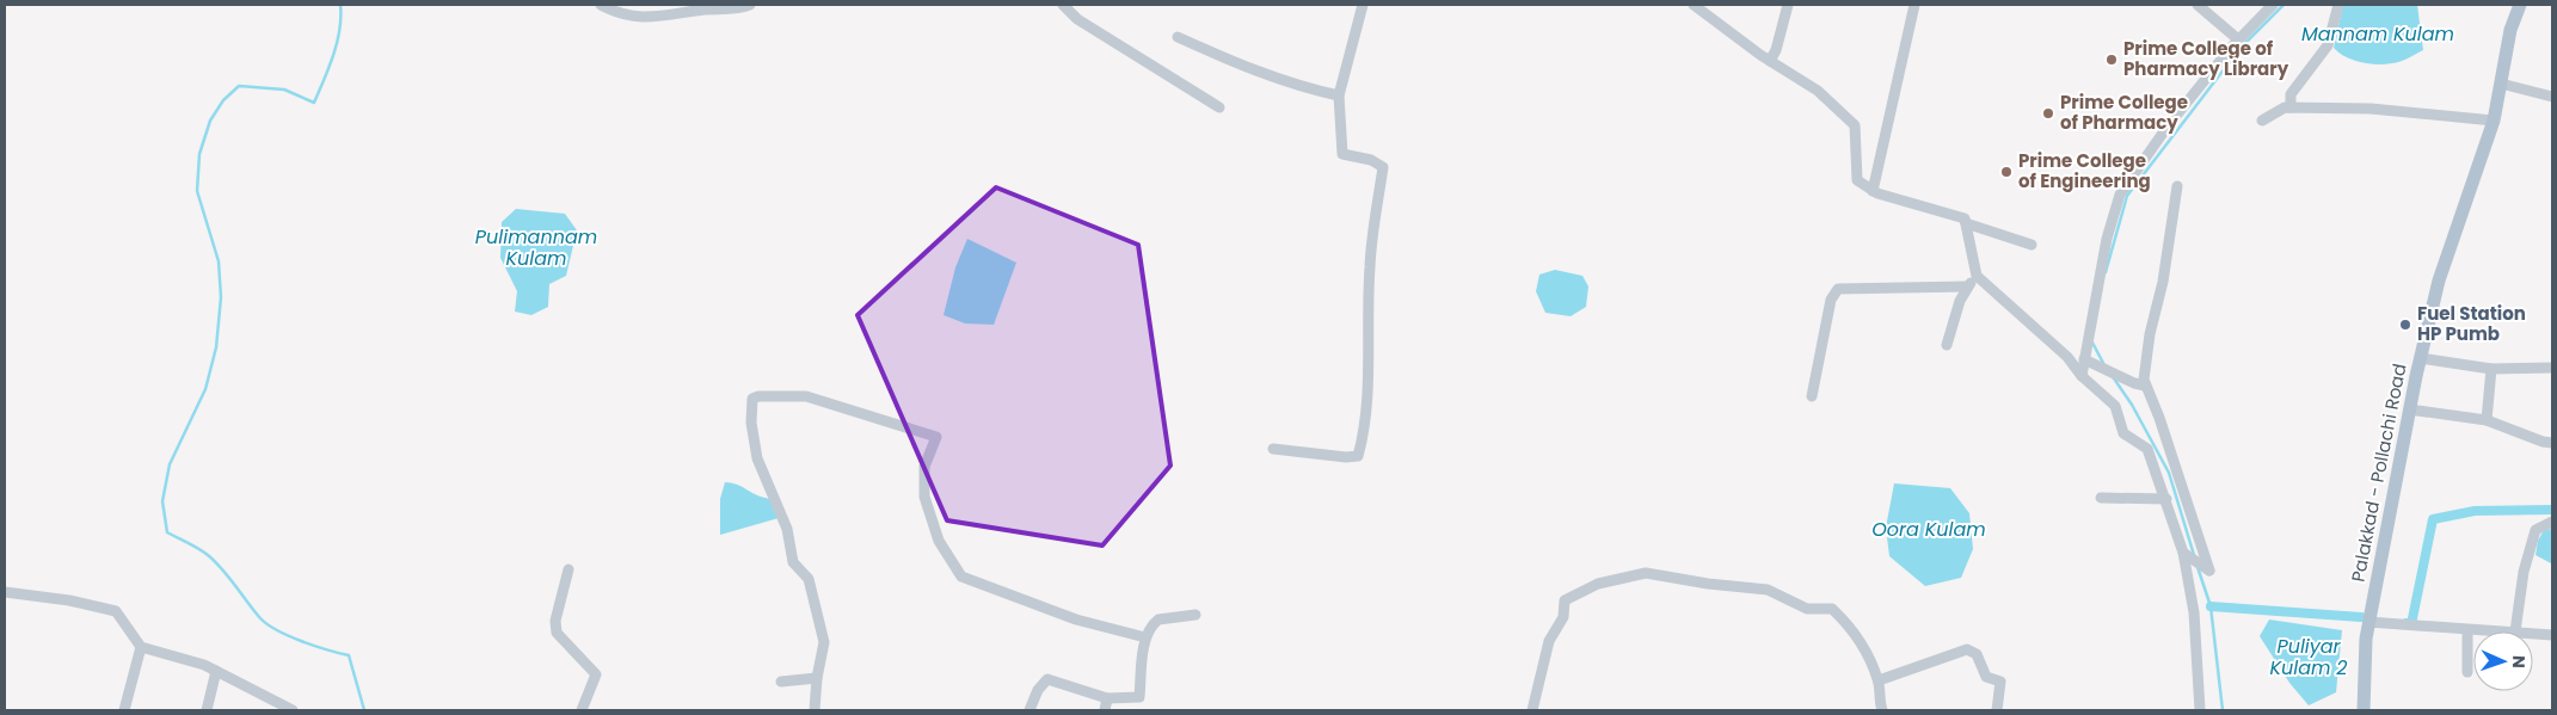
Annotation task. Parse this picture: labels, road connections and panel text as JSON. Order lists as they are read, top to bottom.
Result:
{
  "streets": {
    "main road": ["Palakkad - Pollachi Road"]
  },
  "water": [
    "Mannam Kulam",
    "Pulimannam Kulam",
    "Oora Kulam",
    "Puliyar Kulam 2"
  ],
  "places": [
    "Prime College of Pharmacy Library",
    "Prime College of Pharmacy",
    "Prime College of Engineering",
    "Fuel Station HP Pumb"
  ],
  "north": "right"
}
